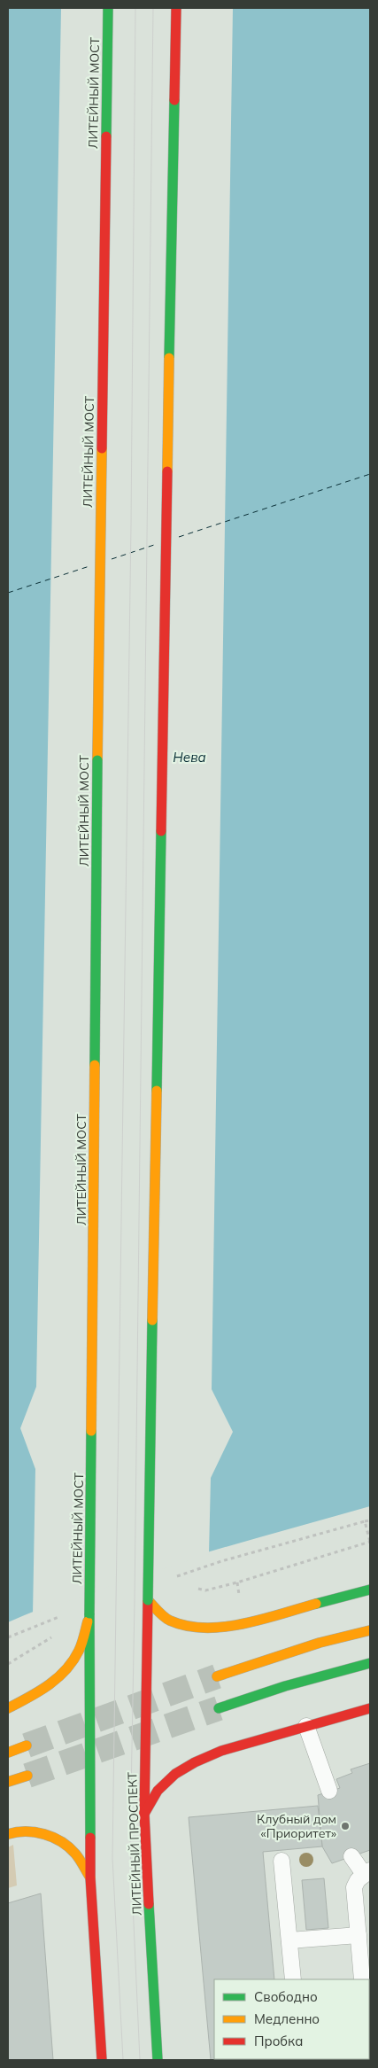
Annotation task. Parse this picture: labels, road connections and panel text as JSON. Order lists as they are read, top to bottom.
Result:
{
  "streets": {
    "main road": ["ЛИТЕЙНЫЙ МОСТ", "ЛИТЕЙНЫЙ ПРОСПЕКТ"]
  },
  "water": ["Нева"],
  "places": ["Клубный дом «Приоритет»"],
  "legend": ["Свободно", "Медленно", "Пробка"]
}
